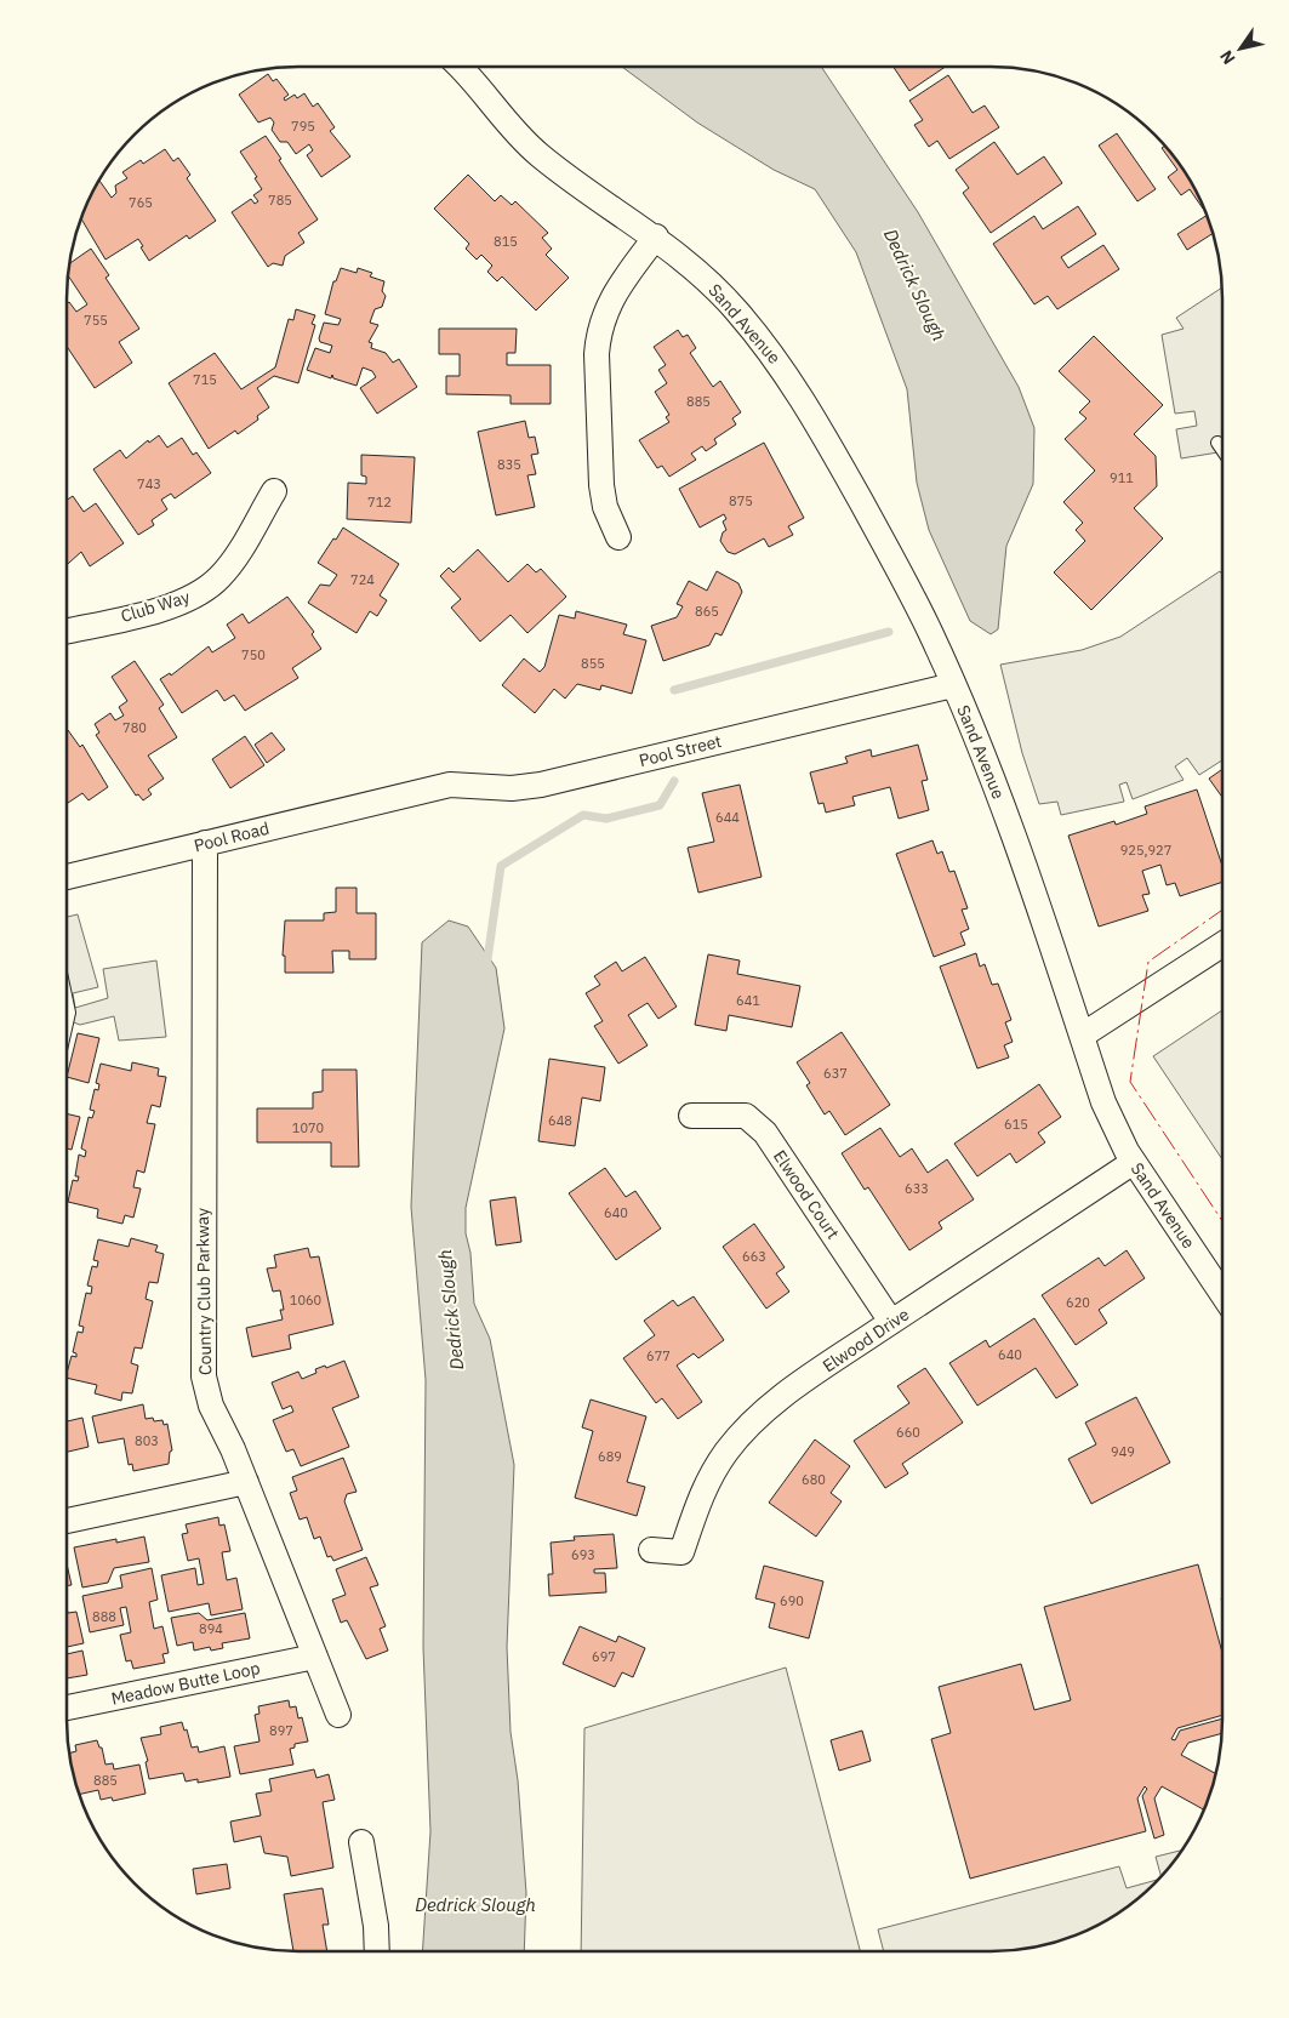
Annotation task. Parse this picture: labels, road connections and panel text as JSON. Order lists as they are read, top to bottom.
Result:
{
  "streets": {
    "street": [
      "Sand Avenue",
      "Club Way",
      "Pool Street",
      "Pool Road",
      "Elwood Court",
      "Country Club Parkway",
      "Elwood Drive",
      "Meadow Butte Loop"
    ]
  },
  "crossings": [
    ["Sand Avenue", "Pool Street"],
    ["Sand Avenue", "Elwood Drive"],
    ["Pool Street", "Pool Road"],
    ["Pool Road", "Country Club Parkway"],
    ["Elwood Court", "Elwood Drive"],
    ["Country Club Parkway", "Meadow Butte Loop"]
  ],
  "water": ["Dedrick Slough"],
  "house_numbers": [
    "795",
    "785",
    "765",
    "815",
    "755",
    "715",
    "885",
    "835",
    "911",
    "743",
    "875",
    "712",
    "724",
    "865",
    "750",
    "855",
    "780",
    "644",
    "925,927",
    "641",
    "637",
    "648",
    "615",
    "1070",
    "633",
    "640",
    "663",
    "1060",
    "620",
    "640",
    "677",
    "660",
    "803",
    "949",
    "689",
    "680",
    "693",
    "690",
    "888",
    "894",
    "697",
    "897",
    "885"
  ],
  "north": "bottom left"
}
